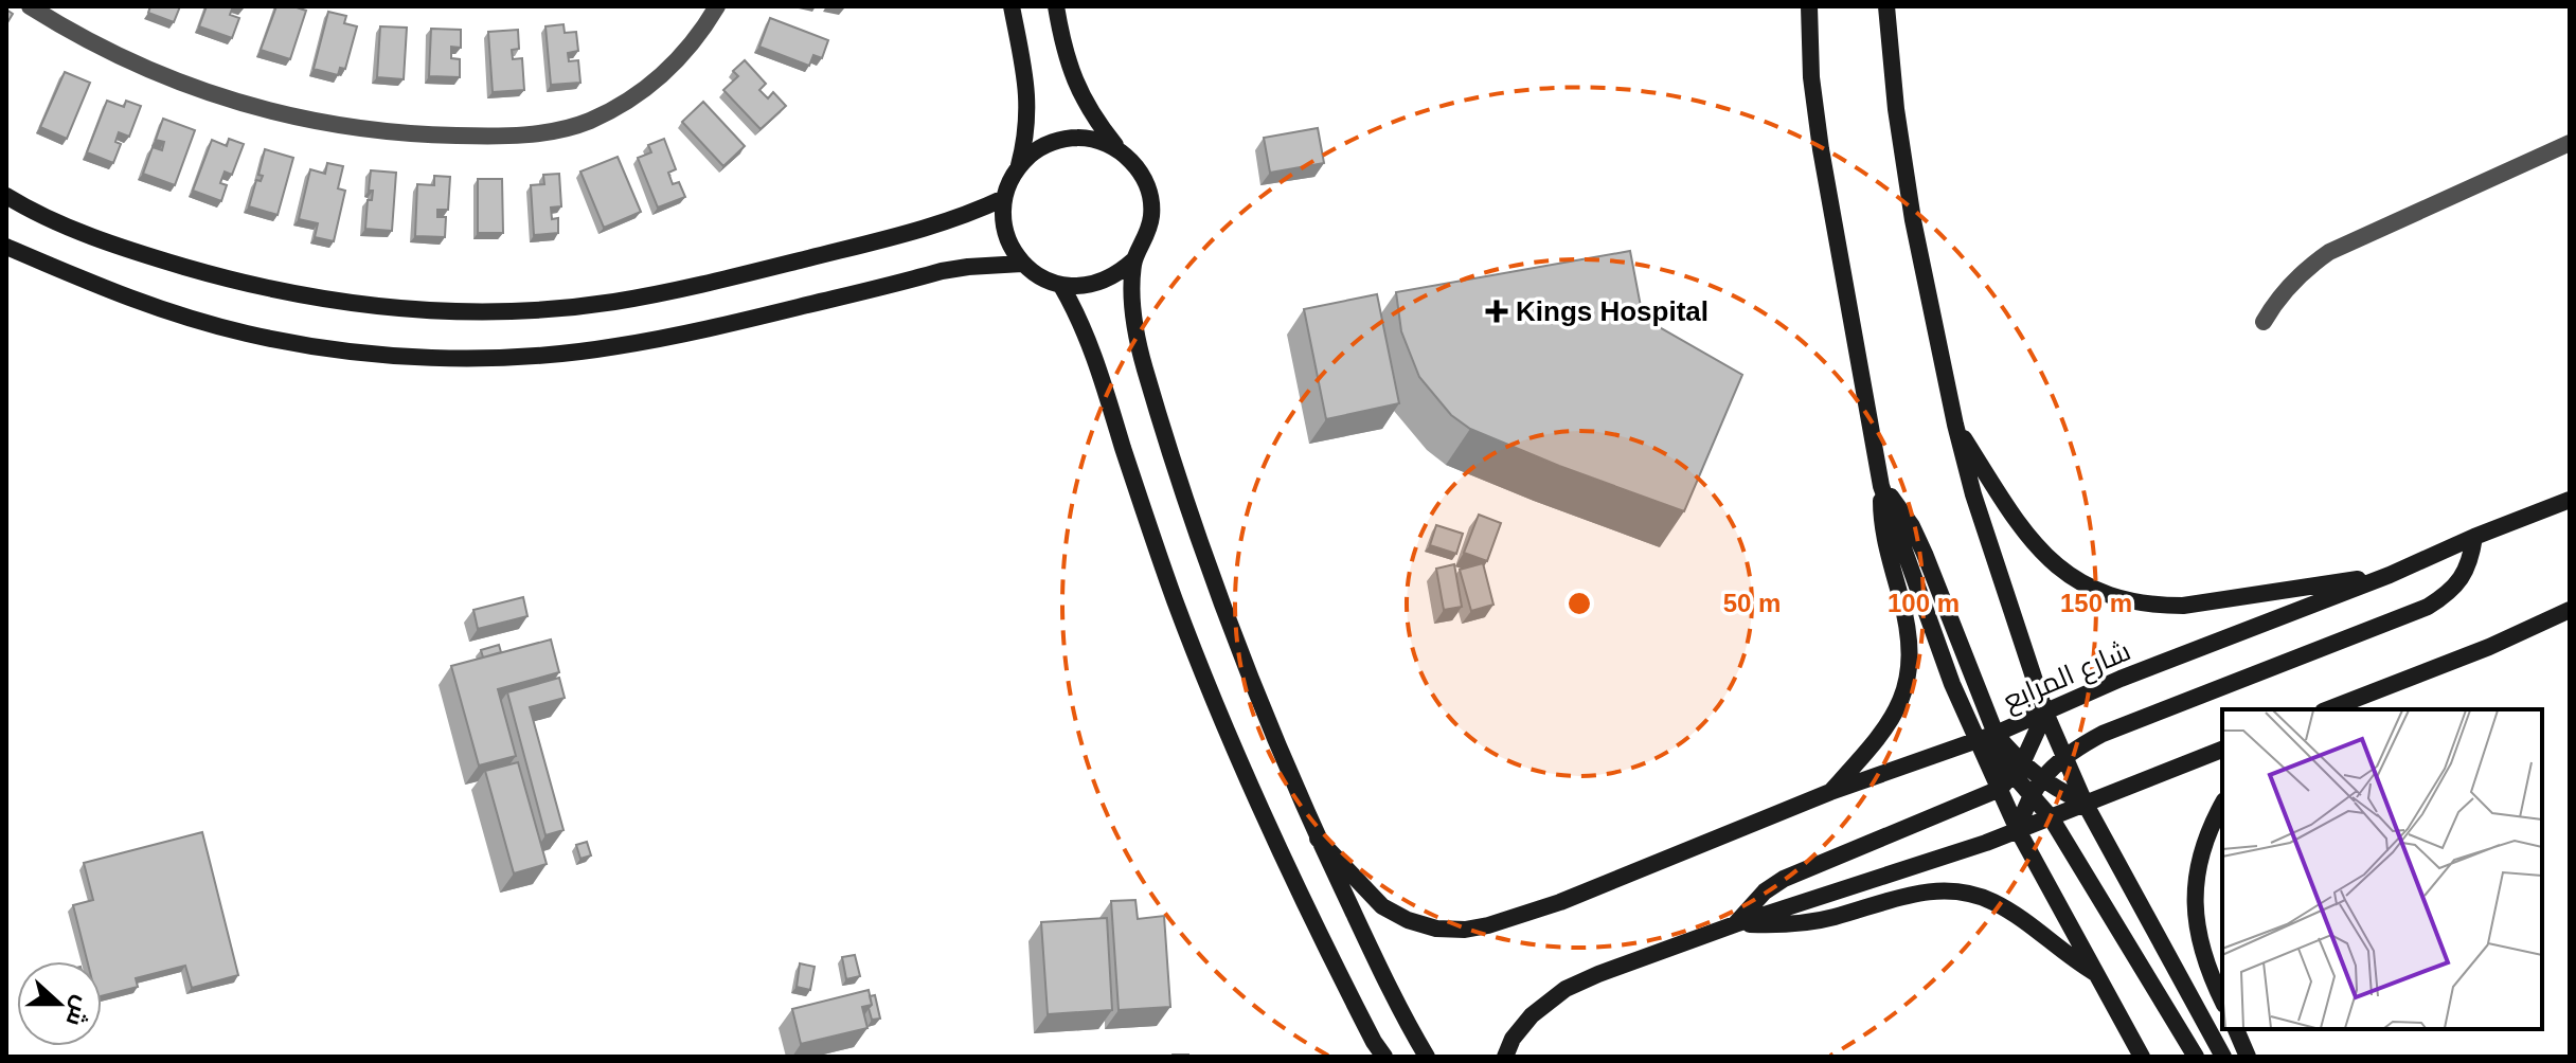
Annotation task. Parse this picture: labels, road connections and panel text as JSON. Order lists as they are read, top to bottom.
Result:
{
  "streets": {
    "street": ["شارع المرابع"]
  },
  "places": {
    "health": ["Kings Hospital"]
  },
  "north": "right",
  "rings": ["50 m", "100 m", "150 m"]
}
